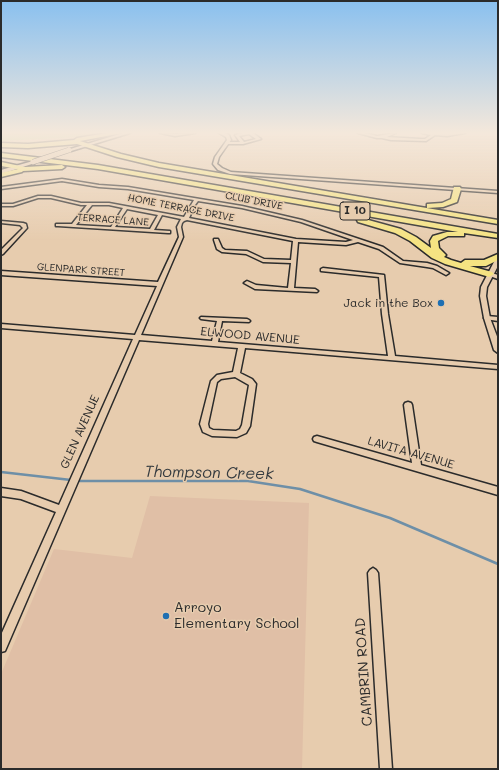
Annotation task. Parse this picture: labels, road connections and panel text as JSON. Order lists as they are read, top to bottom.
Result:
{
  "streets": {
    "highway": ["I 10"],
    "street": [
      "CLUB DRIVE",
      "HOME TERRACE DRIVE",
      "TERRACE LANE",
      "GLENPARK STREET",
      "ELWOOD AVENUE",
      "GLEN AVENUE",
      "LAVITA AVENUE",
      "CAMBRIN ROAD"
    ]
  },
  "crossings": [
    ["CLUB DRIVE", "HOME TERRACE DRIVE"],
    ["CLUB DRIVE", "GLEN AVENUE"],
    ["HOME TERRACE DRIVE", "GLEN AVENUE"],
    ["GLENPARK STREET", "GLEN AVENUE"],
    ["ELWOOD AVENUE", "GLEN AVENUE"]
  ],
  "water": ["Thompson Creek"],
  "places": ["Jack in the Box", "Arroyo Elementary School"]
}
